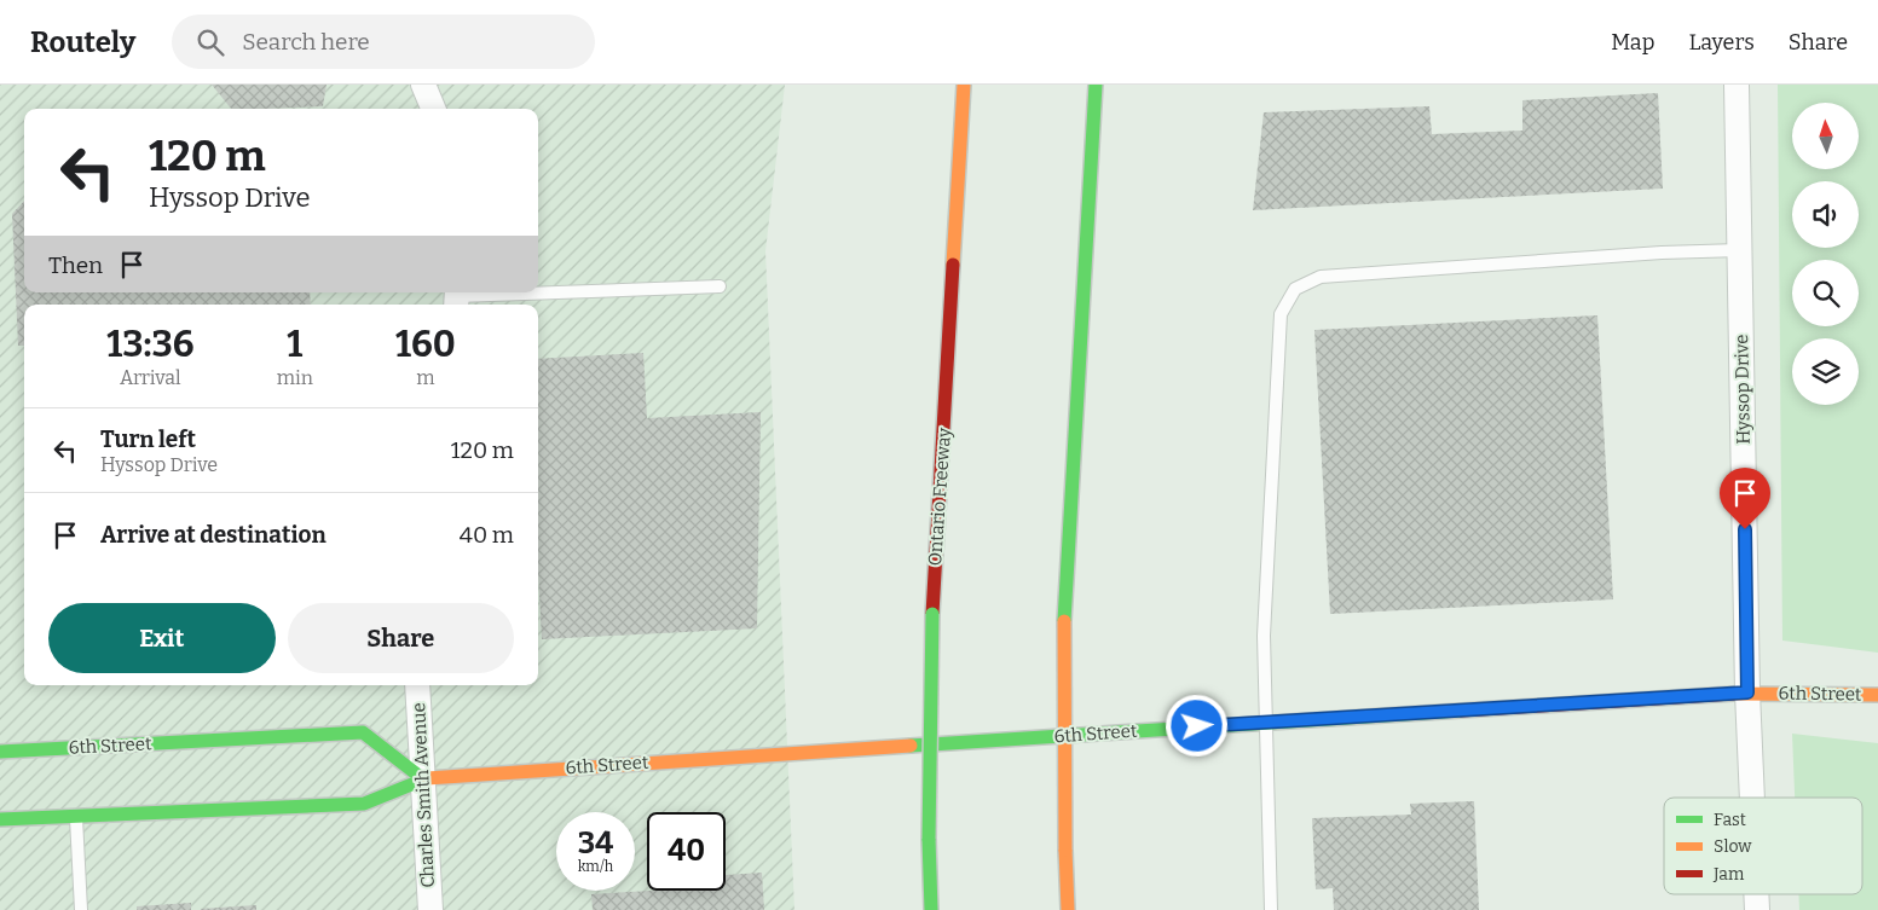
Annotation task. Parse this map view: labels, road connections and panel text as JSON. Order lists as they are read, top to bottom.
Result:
{
  "streets": {
    "main road": ["Ontario Freeway", "6th Street"],
    "street": ["Hyssop Drive", "Charles Smith Avenue"]
  },
  "crossings": [
    ["Hyssop Drive", "6th Street"],
    ["6th Street", "Charles Smith Avenue"]
  ],
  "legend": ["Fast", "Slow", "Jam"],
  "north": "top",
  "page": {
    "header": "Routely",
    "search": "Search here",
    "nav": ["Map", "Layers", "Share"],
    "turn": ["120 m", "Hyssop Drive"],
    "then": "Then",
    "eta": [
      "13:36",
      "Arrival",
      "1",
      "min",
      "160",
      "m"
    ],
    "list": [
      {
        "name": "Turn left",
        "note": "Hyssop Drive",
        "value": "120 m"
      },
      {
        "name": "Arrive at destination",
        "value": "40 m"
      }
    ],
    "buttons": ["Exit", "Share"],
    "speed": "34 km/h",
    "limit": "40"
  }
}
